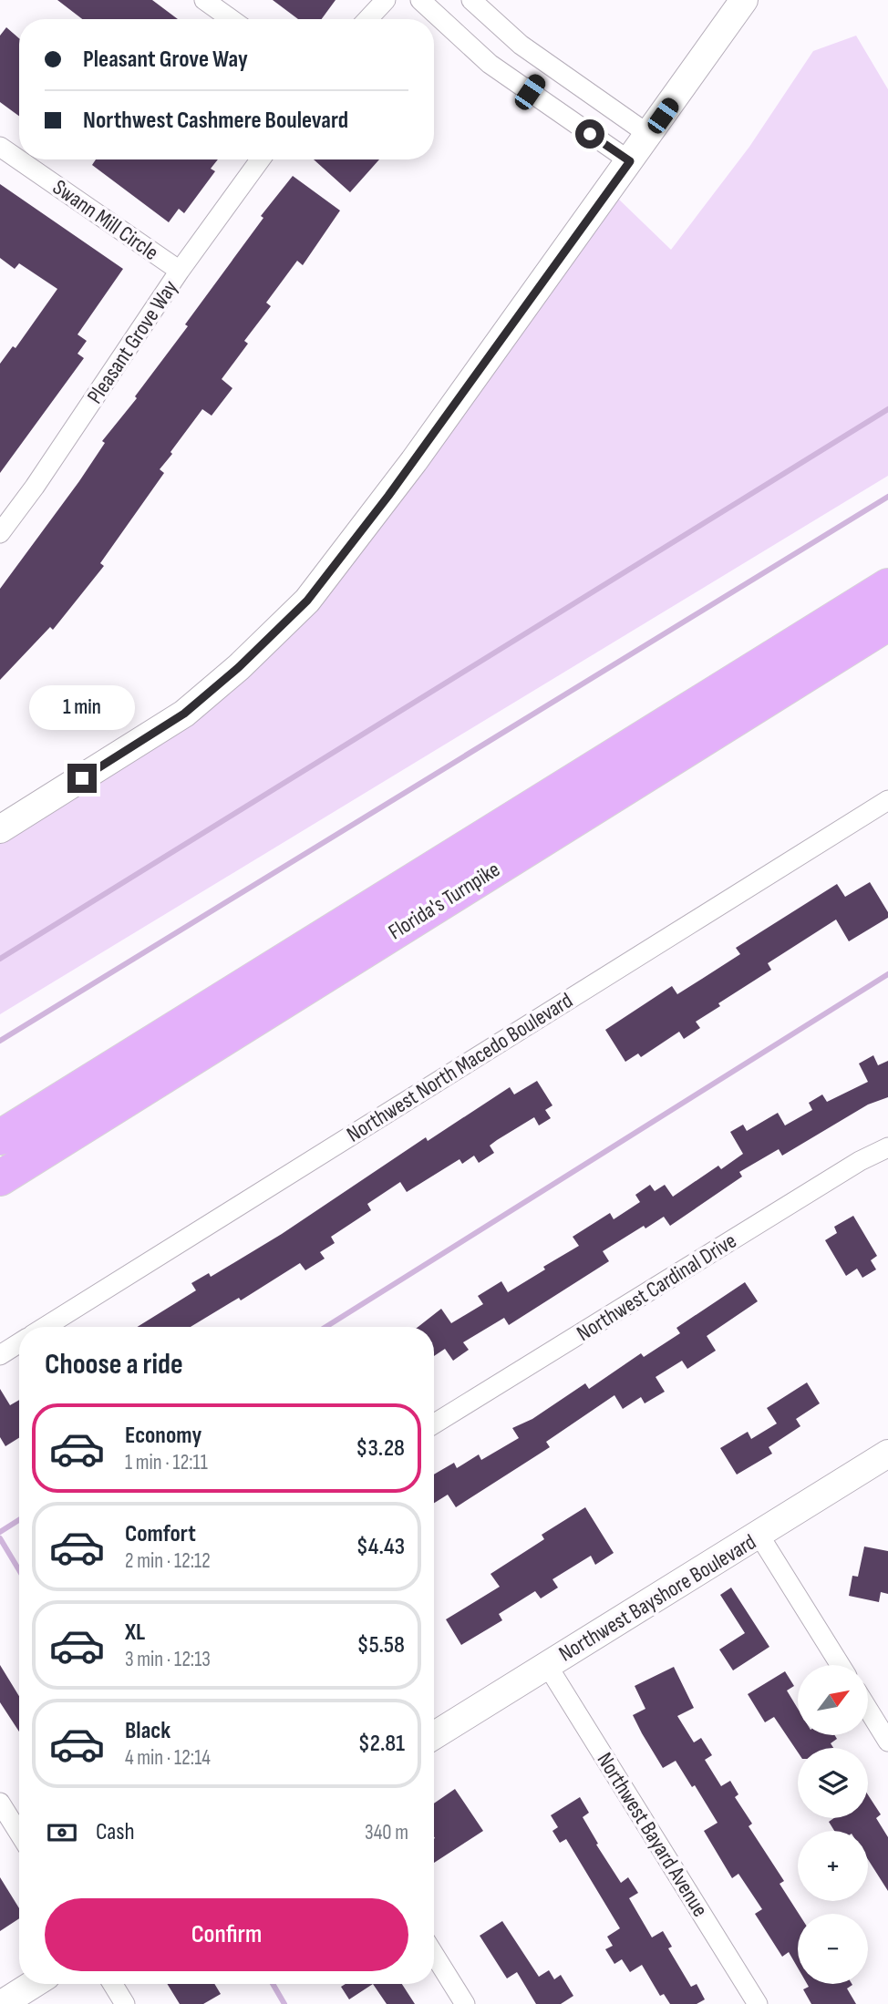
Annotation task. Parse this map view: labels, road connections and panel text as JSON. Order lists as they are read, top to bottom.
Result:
{
  "streets": {
    "highway": ["Florida's Turnpike"],
    "street": [
      "Swann Mill Circle",
      "Pleasant Grove Way",
      "Northwest North Macedo Boulevard",
      "Northwest Cardinal Drive",
      "Northwest Bayshore Boulevard",
      "Northwest Bayard Avenue"
    ]
  },
  "crossings": [
    ["Swann Mill Circle", "Pleasant Grove Way"],
    ["Northwest Bayshore Boulevard", "Northwest Bayard Avenue"]
  ],
  "north": "top right",
  "page": {
    "banner": ["Pleasant Grove Way", "Northwest Cashmere Boulevard"],
    "bubble": "1 min",
    "heading": "Choose a ride",
    "list": [
      {
        "name": "Economy",
        "note": "1 min · 12:11",
        "value": "$3.28"
      },
      {
        "name": "Comfort",
        "note": "2 min · 12:12",
        "value": "$4.43"
      },
      {
        "name": "XL",
        "note": "3 min · 12:13",
        "value": "$5.58"
      },
      {
        "name": "Black",
        "note": "4 min · 12:14",
        "value": "$2.81"
      }
    ],
    "map_buttons": ["+", "−"],
    "pay": ["Cash", "340 m"],
    "buttons": "Confirm"
  }
}
